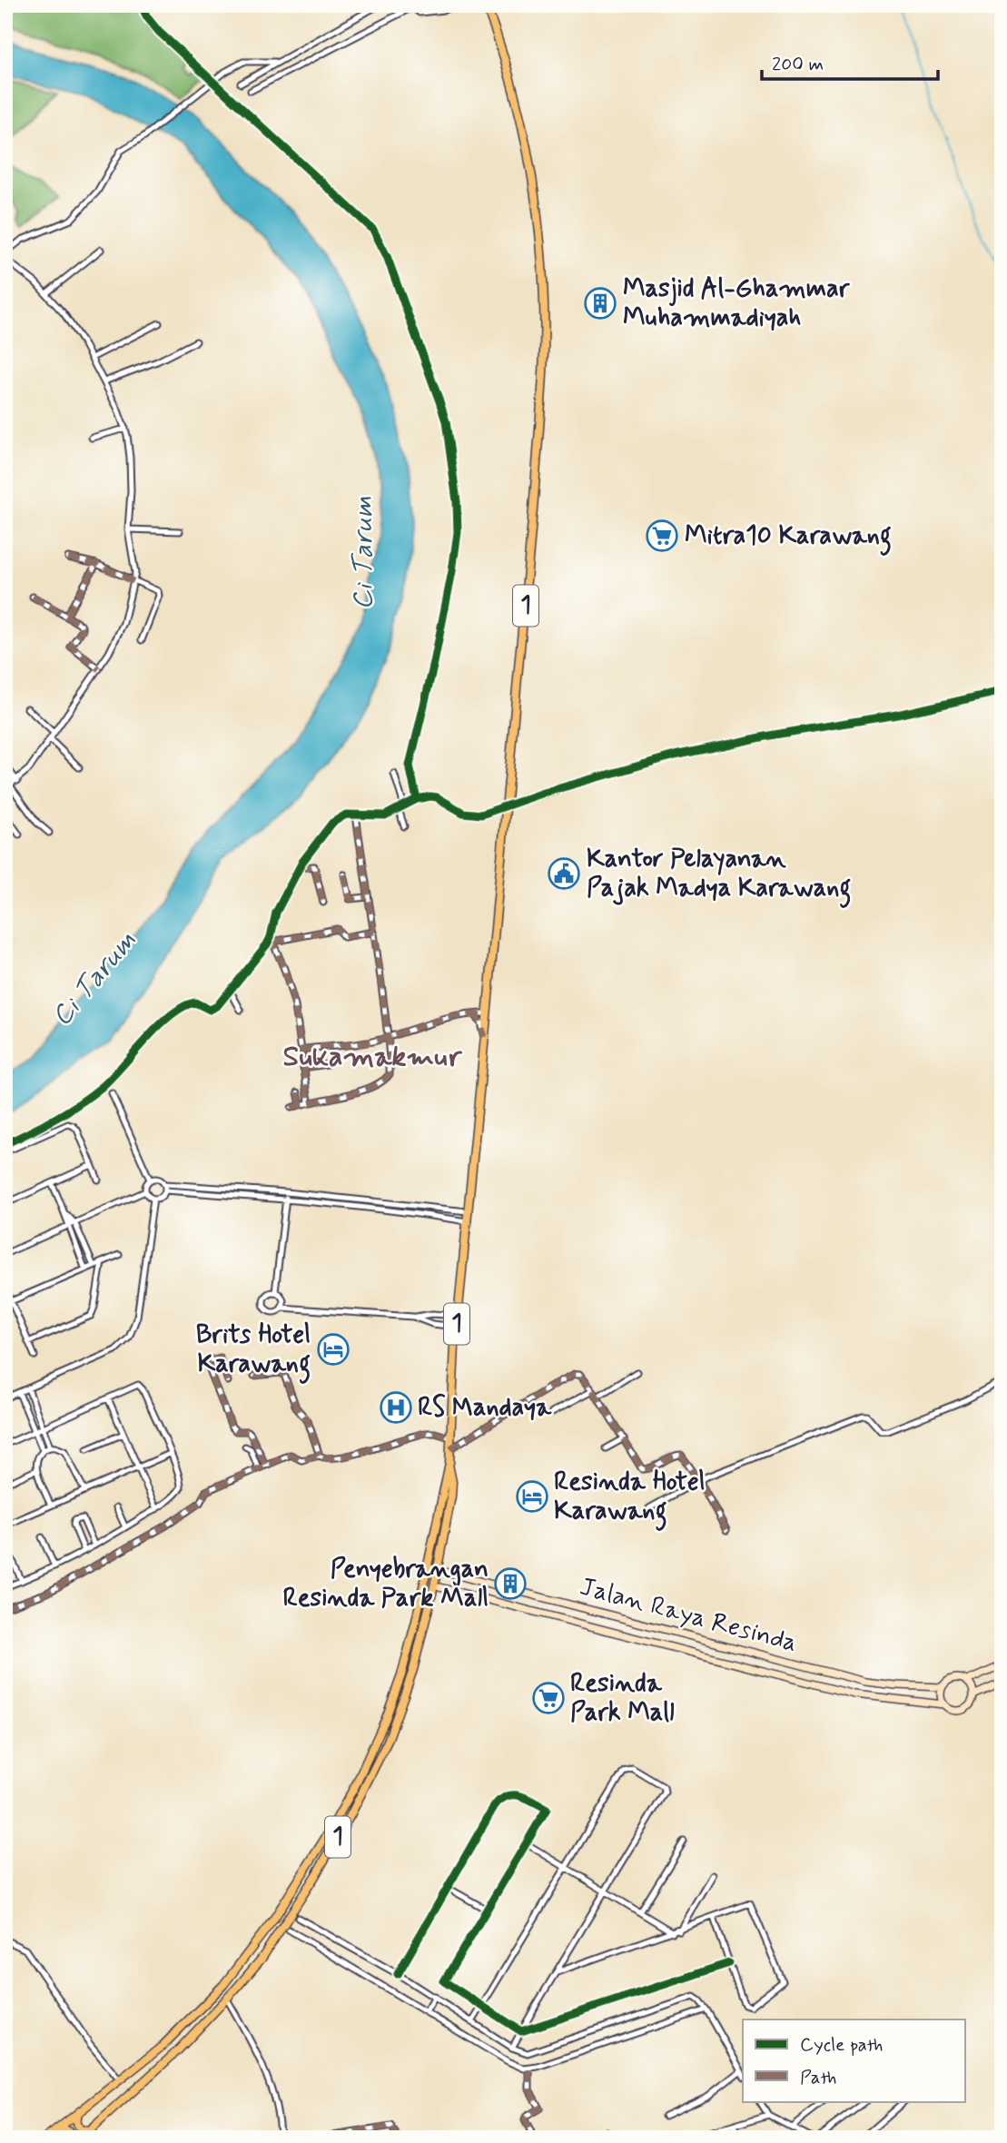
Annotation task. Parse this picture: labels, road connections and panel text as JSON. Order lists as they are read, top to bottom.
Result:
{
  "streets": {
    "main road": ["1"],
    "street": ["Jalan Raya Resinda"]
  },
  "crossings": [
    ["1", "Jalan Raya Resinda"]
  ],
  "districts": ["Sukamakmur"],
  "water": ["Ci Tarum"],
  "places": {
    "building": ["Masjid Al-Ghammar Muhammadiyah", "Penyebrangan Resinda Park Mall"],
    "supermarket": ["Mitra10 Karawang", "Resinda Park Mall"],
    "public building": ["Kantor Pelayanan Pajak Madya Karawang"],
    "hotel": ["Brits Hotel Karawang", "Resinda Hotel Karawang"],
    "hospital": ["RS Mandaya"]
  },
  "legend": ["Cycle path", "Path"],
  "scale_bar": "200 m"
}
